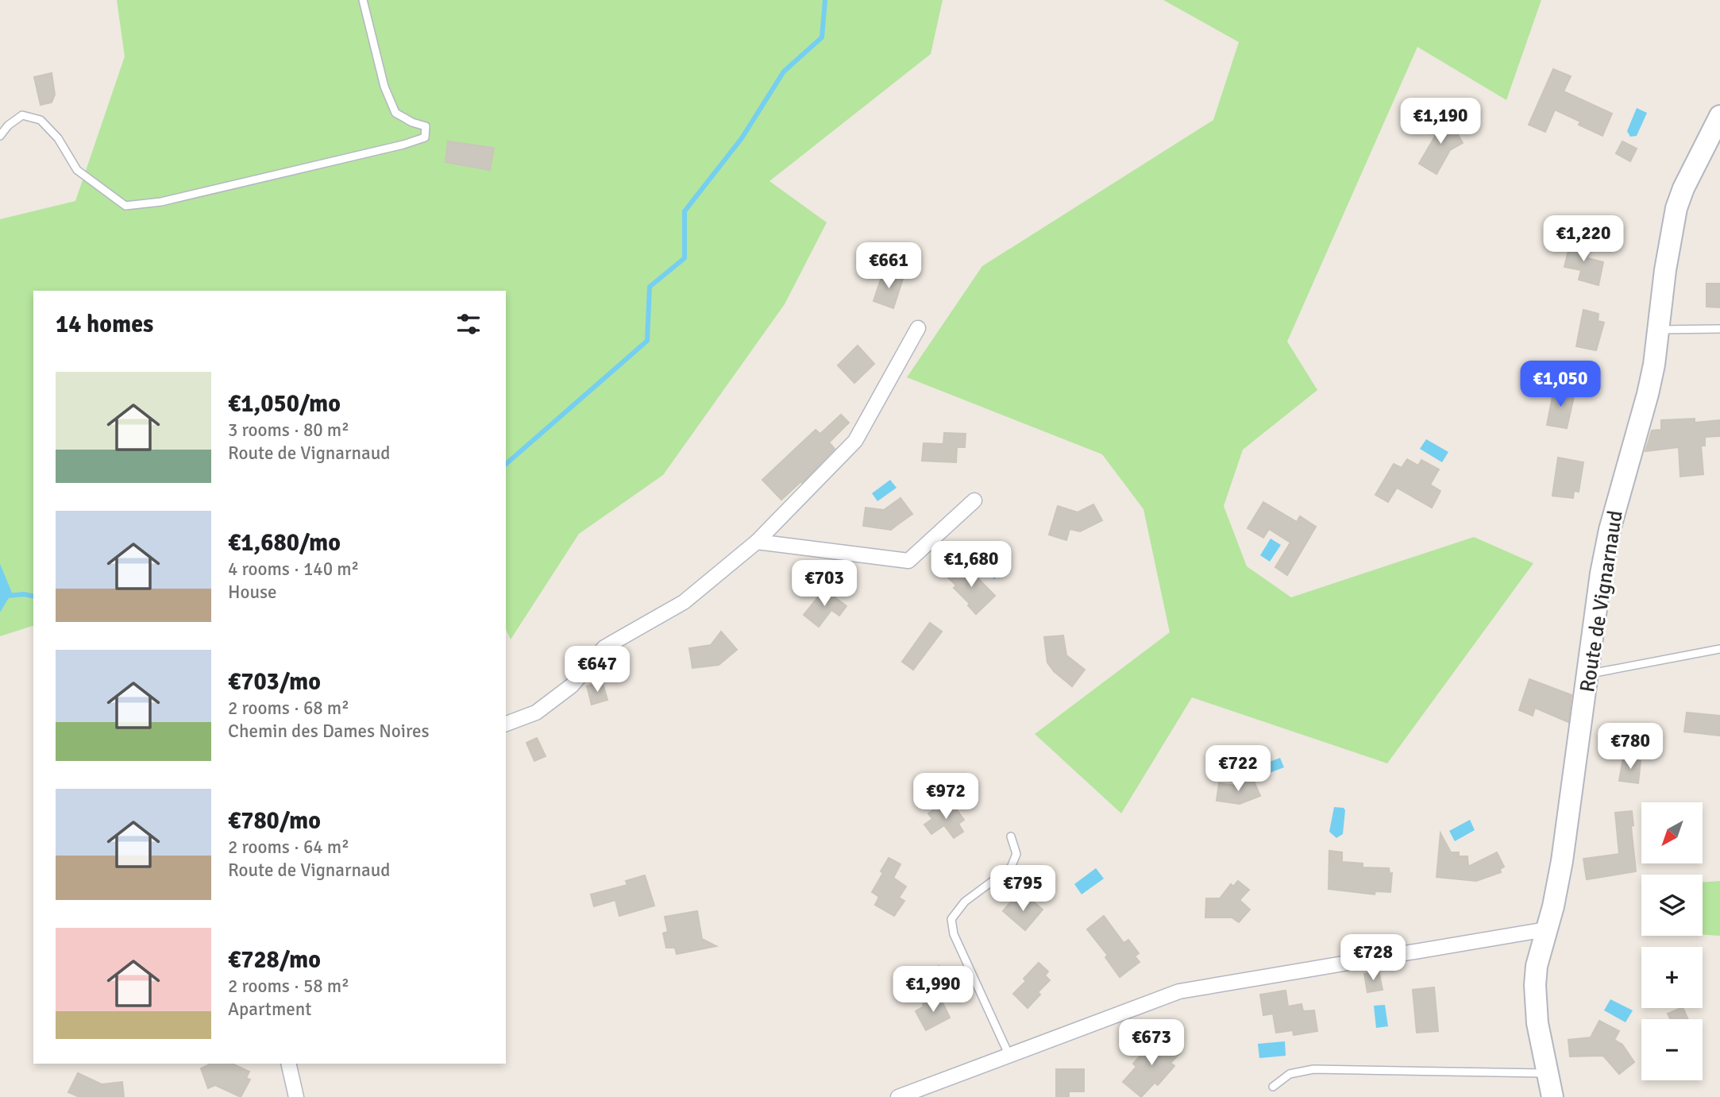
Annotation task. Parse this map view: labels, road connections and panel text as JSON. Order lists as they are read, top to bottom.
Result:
{
  "streets": {
    "street": ["Route de Vignarnaud"]
  },
  "north": "bottom left",
  "page": {
    "price": [
      "€1,190",
      "€1,220",
      "€661",
      "€1,050",
      "€1,680",
      "€703",
      "€647",
      "€780",
      "€722",
      "€972",
      "€795",
      "€728",
      "€1,990",
      "€673"
    ],
    "heading": "14 homes",
    "list": [
      {
        "name": "€1,050/mo",
        "note": "3 rooms · 80 m² · Route de Vignarnaud"
      },
      {
        "name": "€1,680/mo",
        "note": "4 rooms · 140 m² · House"
      },
      {
        "name": "€703/mo",
        "note": "2 rooms · 68 m² · Chemin des Dames Noires"
      },
      {
        "name": "€780/mo",
        "note": "2 rooms · 64 m² · Route de Vignarnaud"
      },
      {
        "name": "€728/mo",
        "note": "2 rooms · 58 m² · Apartment"
      }
    ],
    "map_buttons": ["+", "−"]
  }
}
